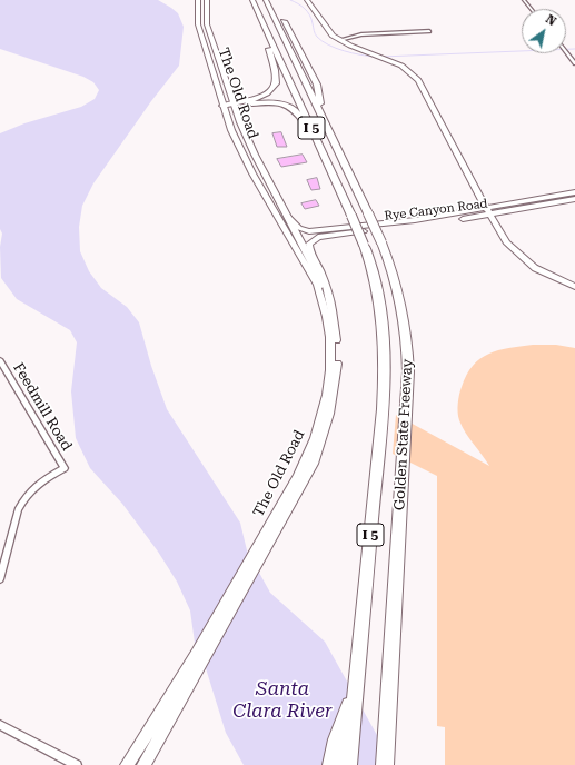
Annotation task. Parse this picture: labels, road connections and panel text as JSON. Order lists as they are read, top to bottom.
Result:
{
  "streets": {
    "highway": ["I 5", "Golden State Freeway"],
    "main road": ["The Old Road", "Rye Canyon Road"],
    "street": ["Feedmill Road"]
  },
  "crossings": [
    ["The Old Road", "Rye Canyon Road"],
    ["I 5", "Golden State Freeway"]
  ],
  "water": ["Santa Clara River"],
  "north": "top right"
}
